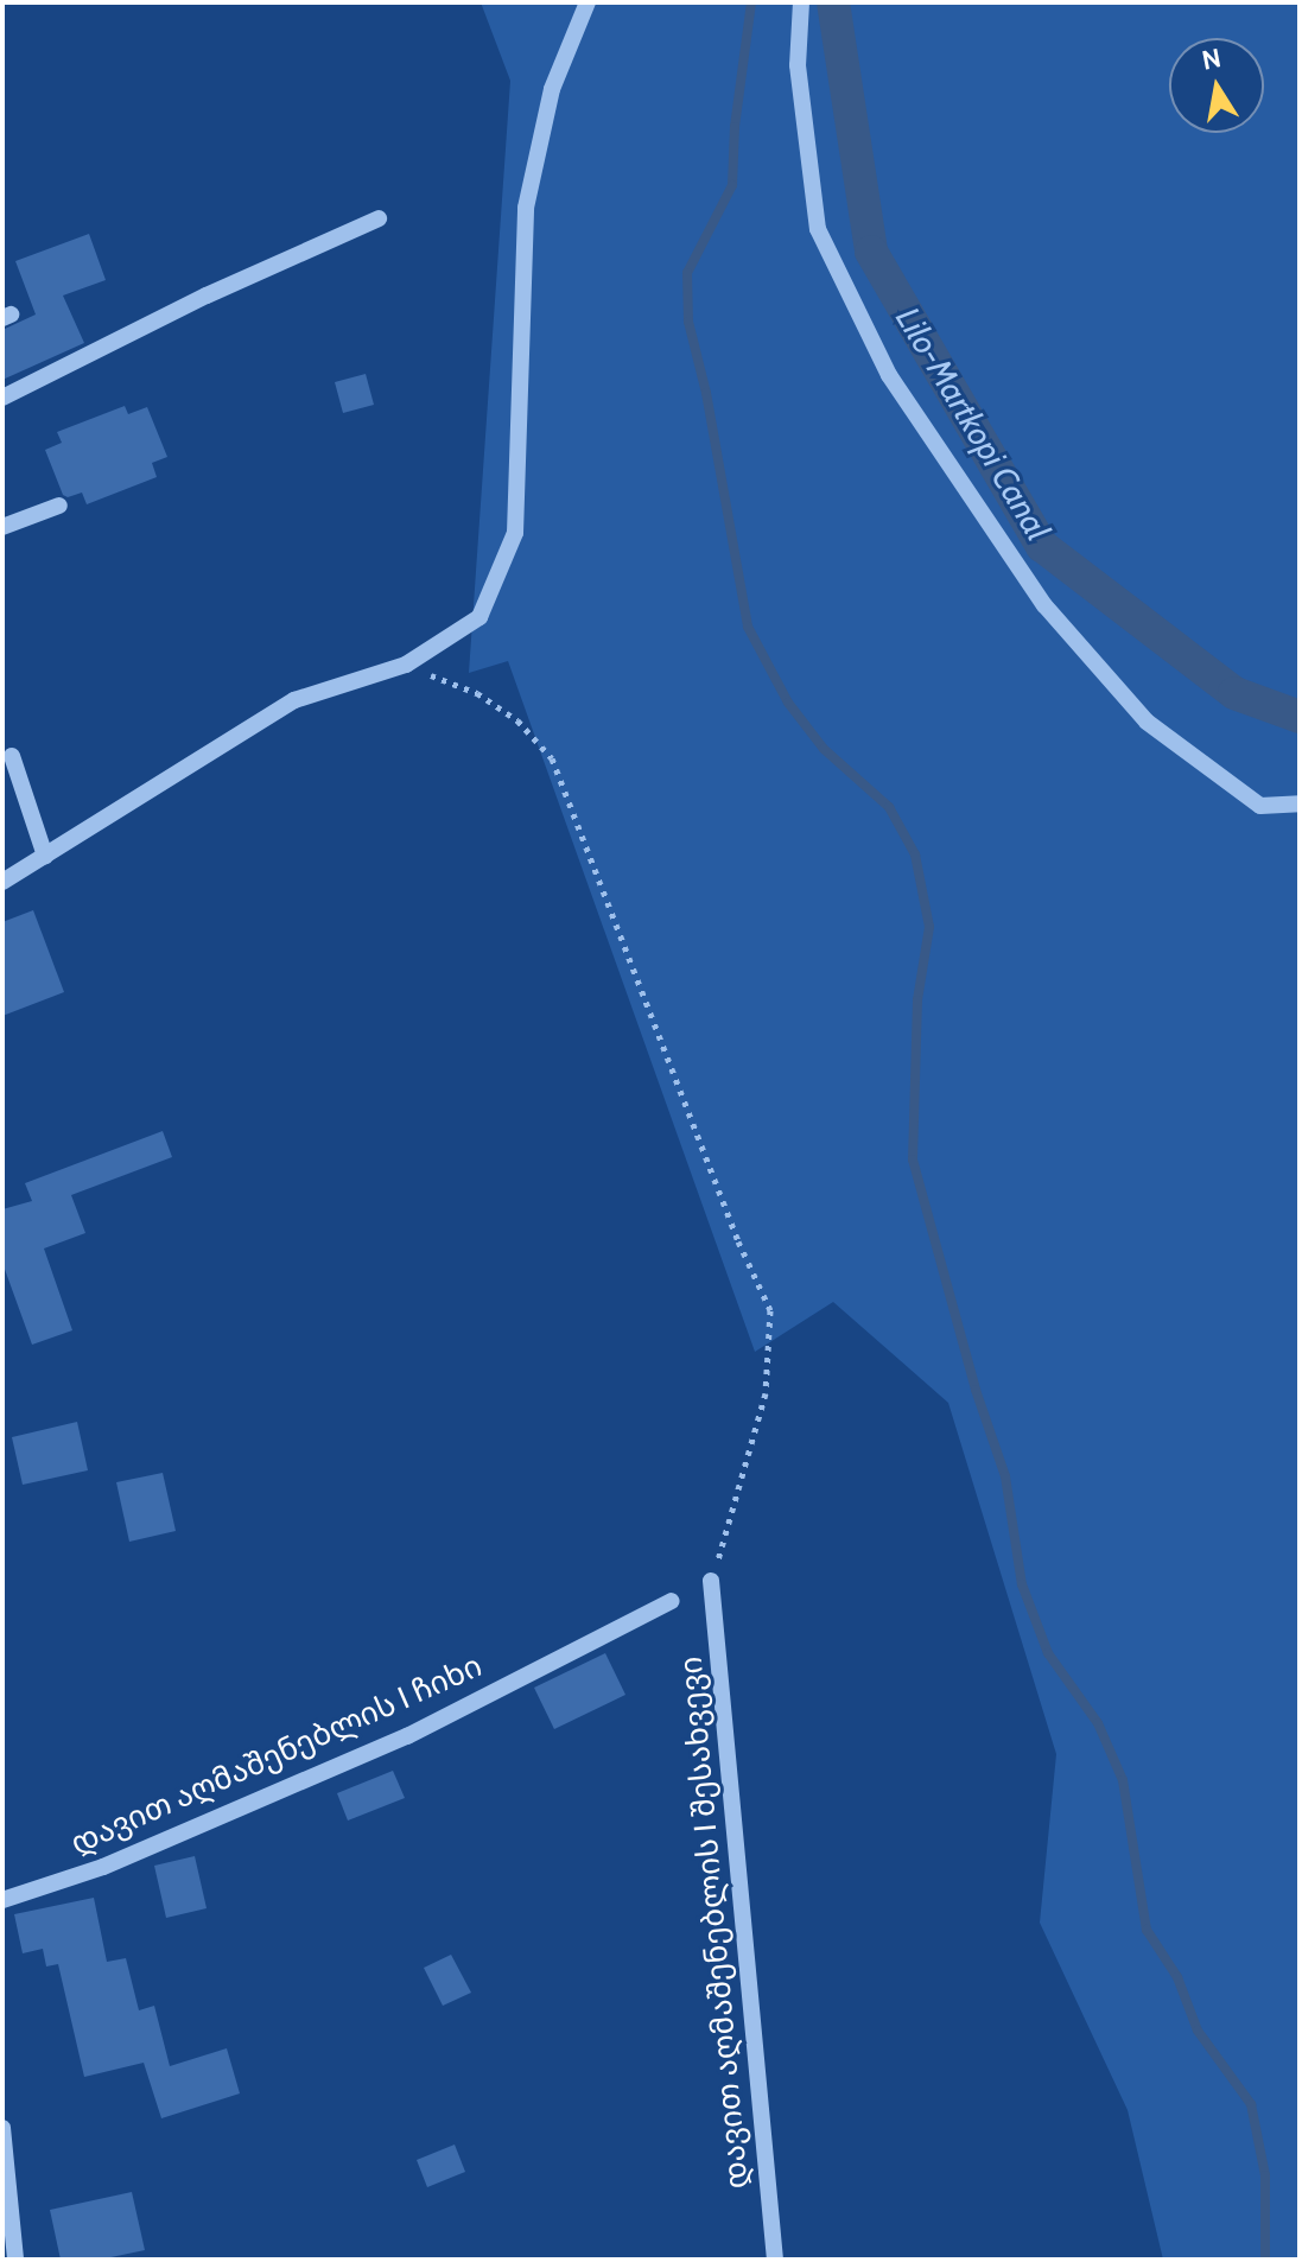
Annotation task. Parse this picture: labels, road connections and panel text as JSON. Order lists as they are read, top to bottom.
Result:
{
  "streets": {
    "street": ["დავით აღმაშენებლის I ჩიხი", "დავით აღმაშენებლის I შესახვევი"]
  },
  "water": ["Lilo-Martkopi Canal"],
  "north": "top"
}
